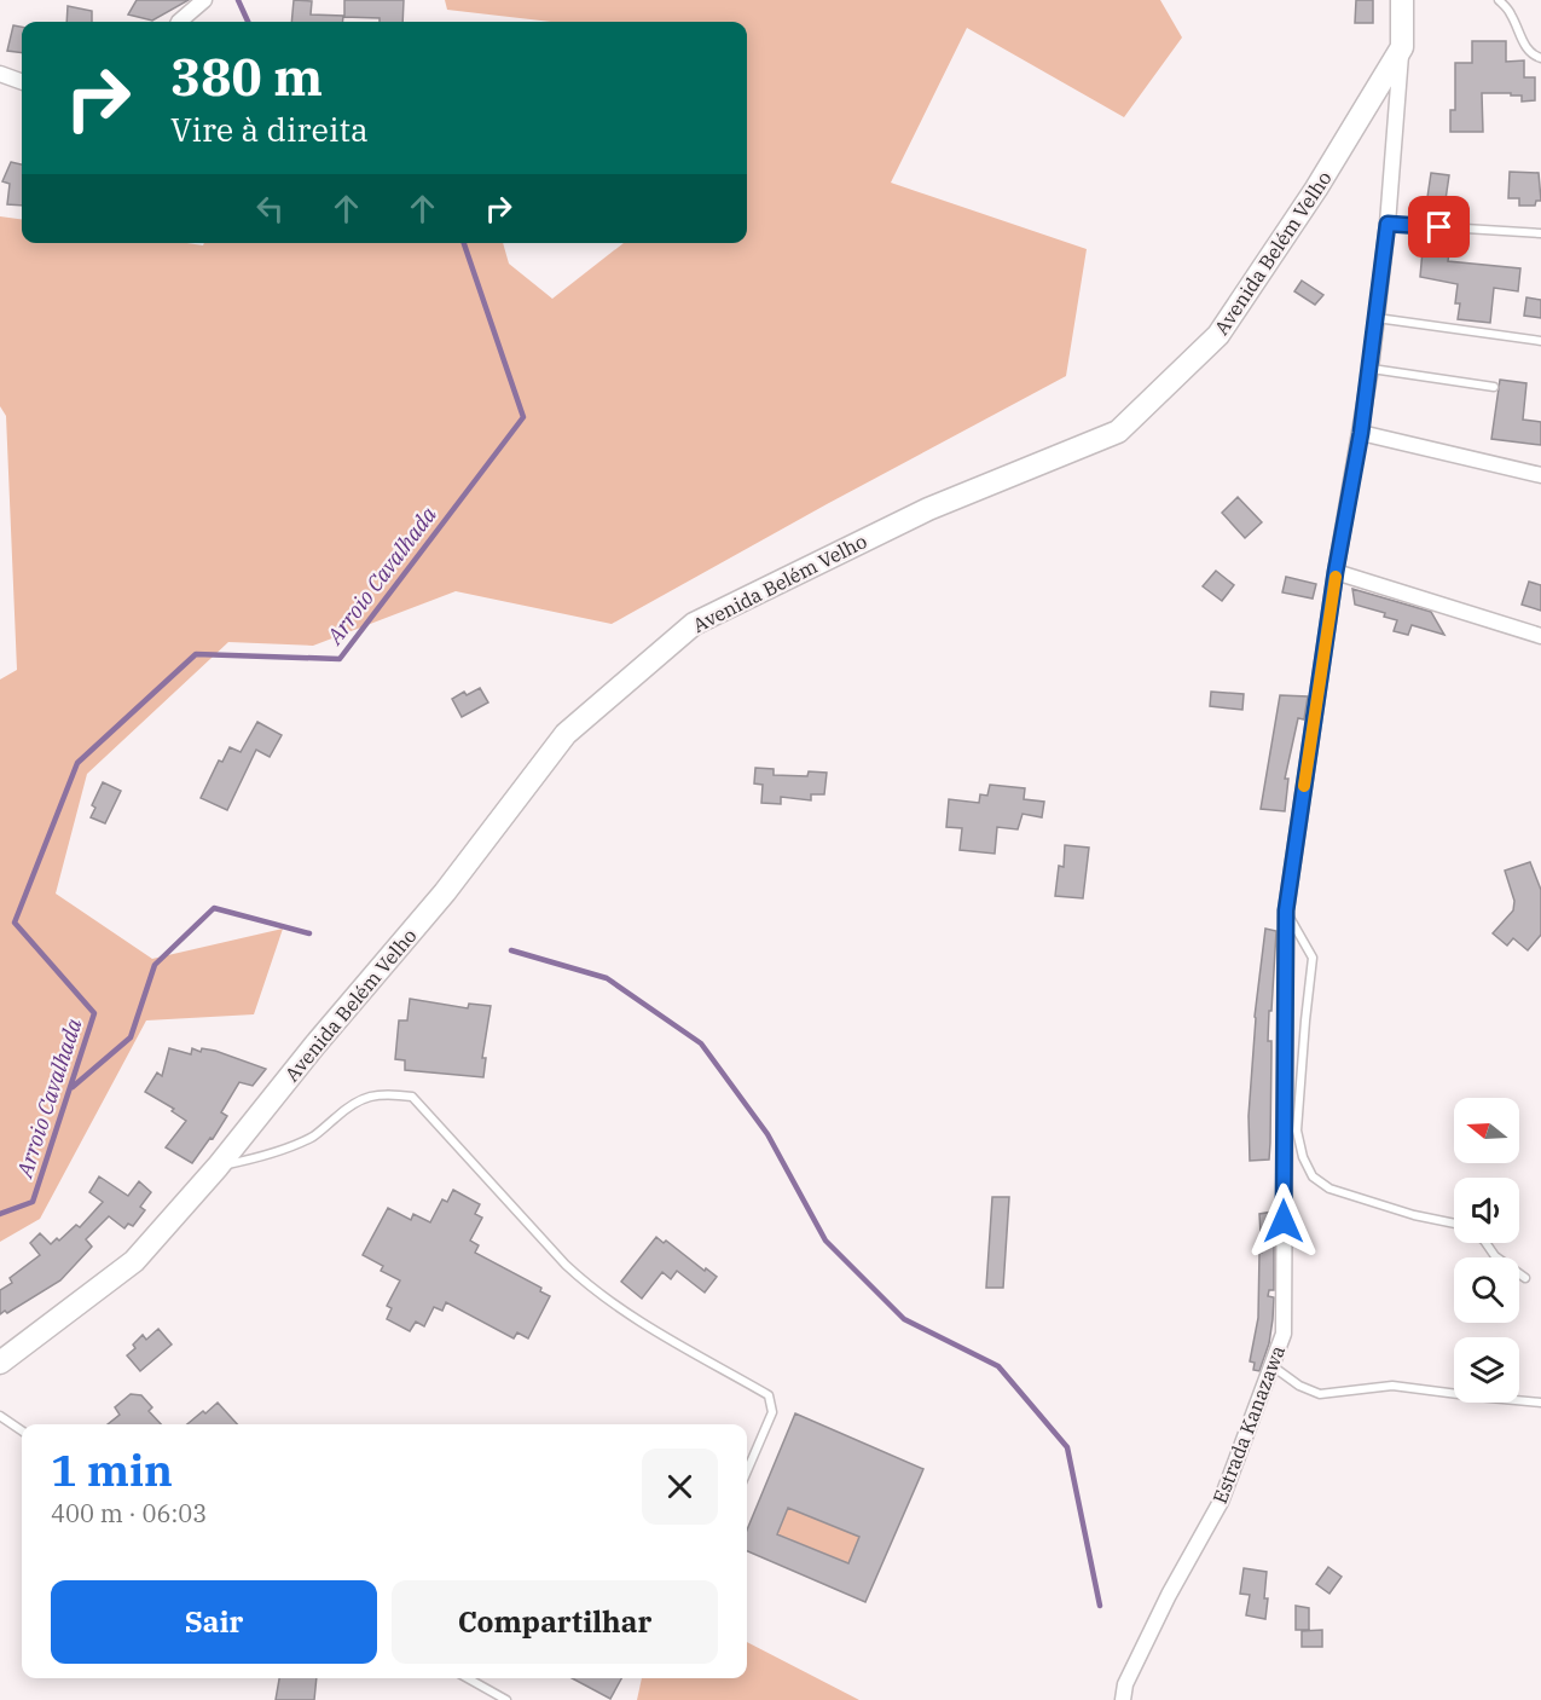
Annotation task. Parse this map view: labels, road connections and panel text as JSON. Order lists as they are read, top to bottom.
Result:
{
  "streets": {
    "main road": ["Avenida Belém Velho"],
    "street": ["Estrada Kanazawa"]
  },
  "crossings": [
    ["Avenida Belém Velho", "Estrada Kanazawa"]
  ],
  "water": ["Arroio Cavalhada"],
  "north": "left",
  "page": {
    "turn": ["380 m", "Vire à direita"],
    "heading": ["1 min", "400 m · 06:03"],
    "buttons": ["Sair", "Compartilhar"]
  }
}
